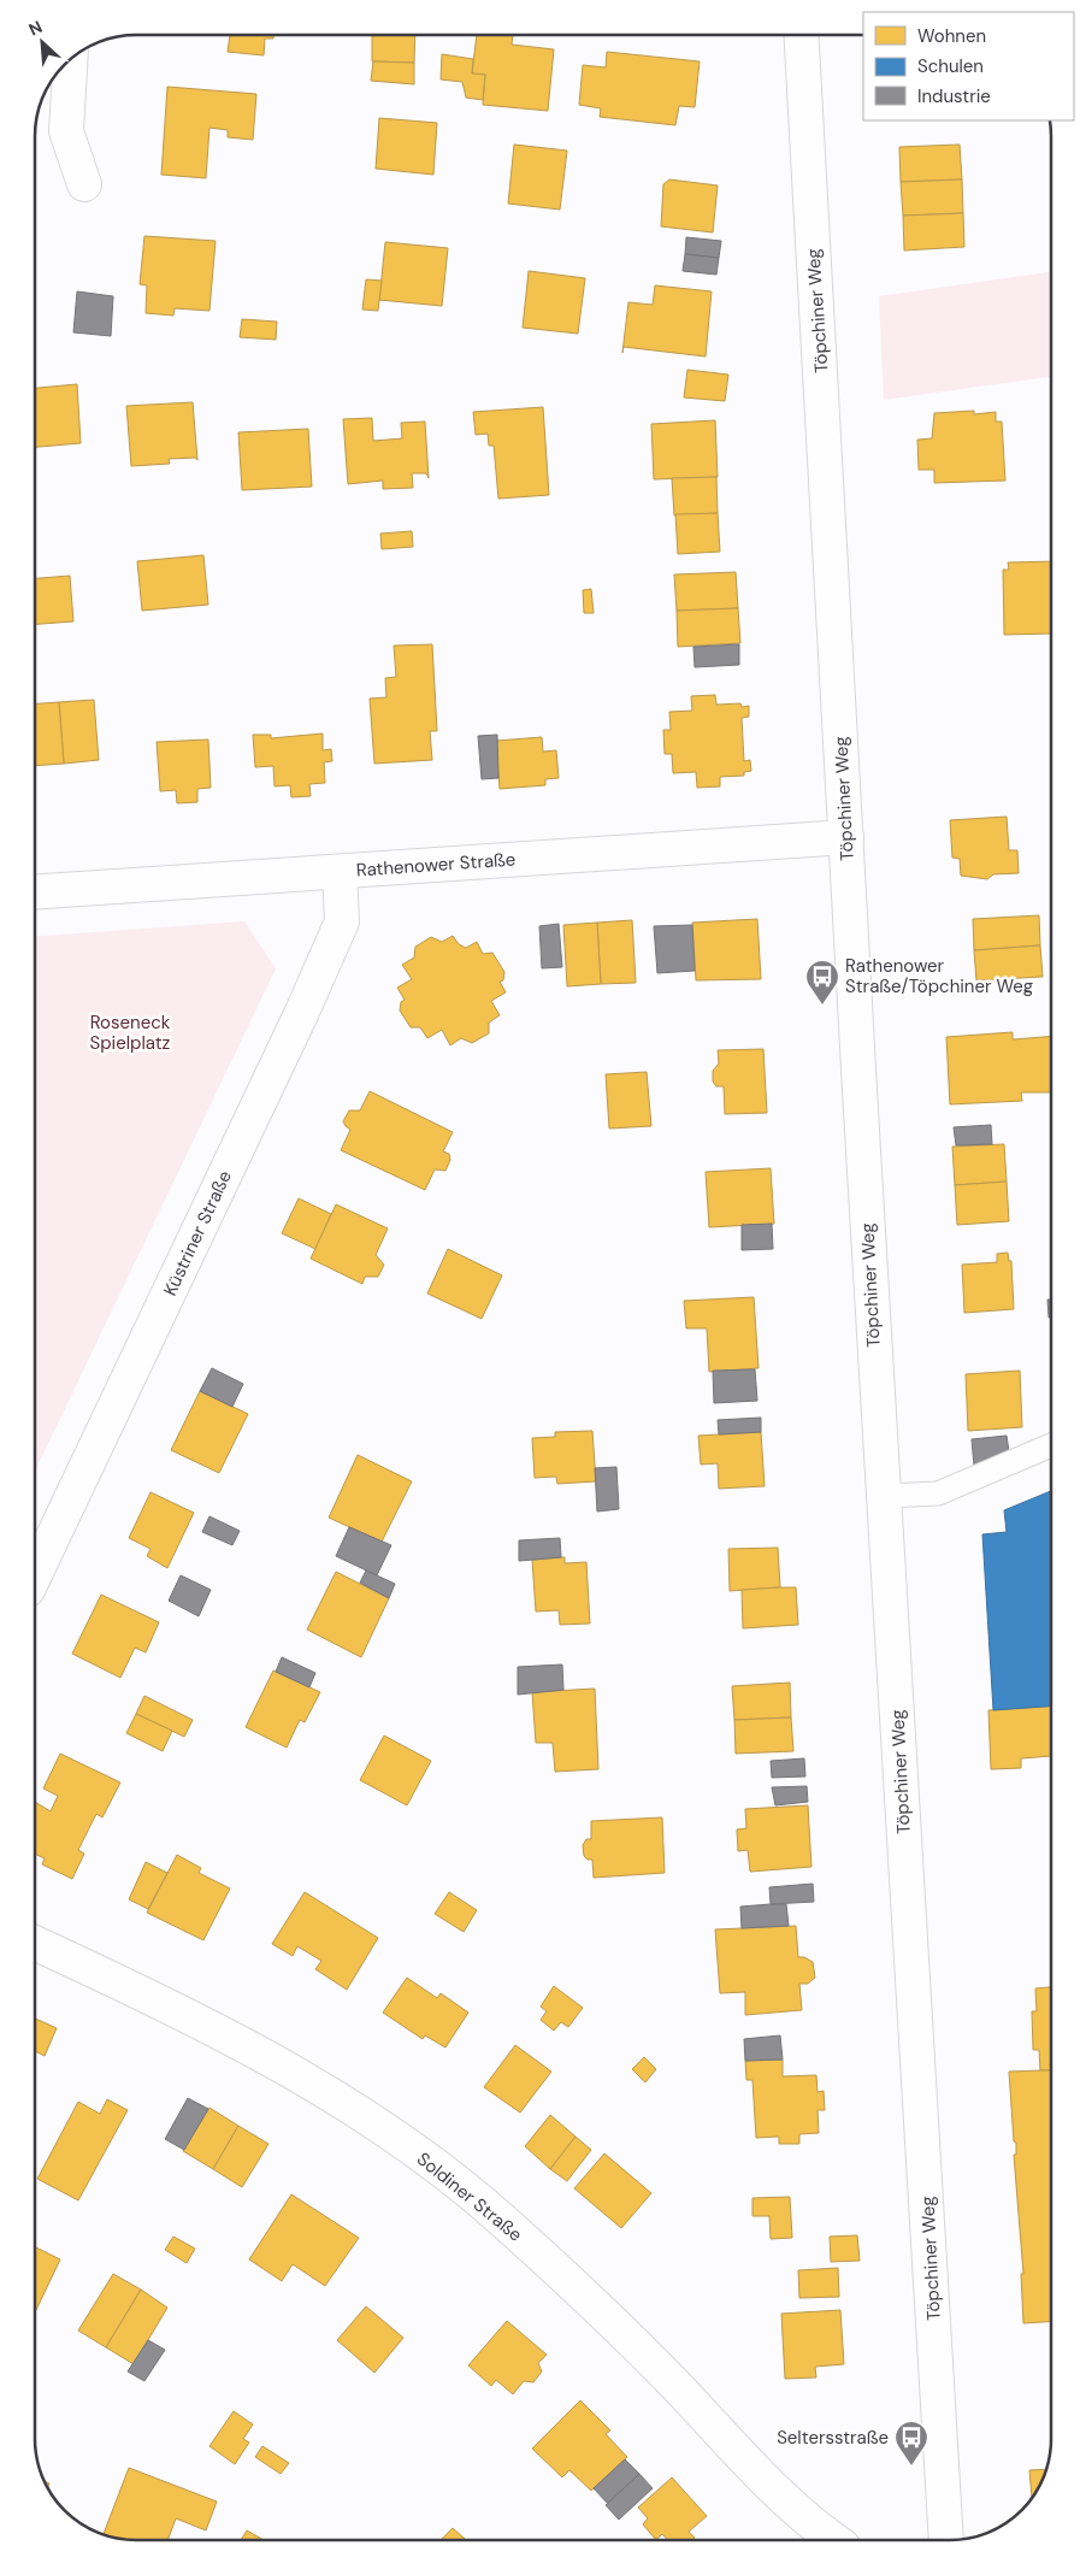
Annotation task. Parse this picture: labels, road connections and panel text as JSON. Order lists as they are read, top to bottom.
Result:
{
  "streets": {
    "street": [
      "Töpchiner Weg",
      "Rathenower Straße",
      "Küstriner Straße",
      "Soldiner Straße"
    ]
  },
  "crossings": [
    ["Töpchiner Weg", "Rathenower Straße"],
    ["Rathenower Straße", "Küstriner Straße"]
  ],
  "parks": ["Roseneck Spielplatz"],
  "places": {
    "bus stop": ["Rathenower Straße/Töpchiner Weg", "Seltersstraße"]
  },
  "legend": ["Wohnen", "Schulen", "Industrie"],
  "north": "top left"
}
